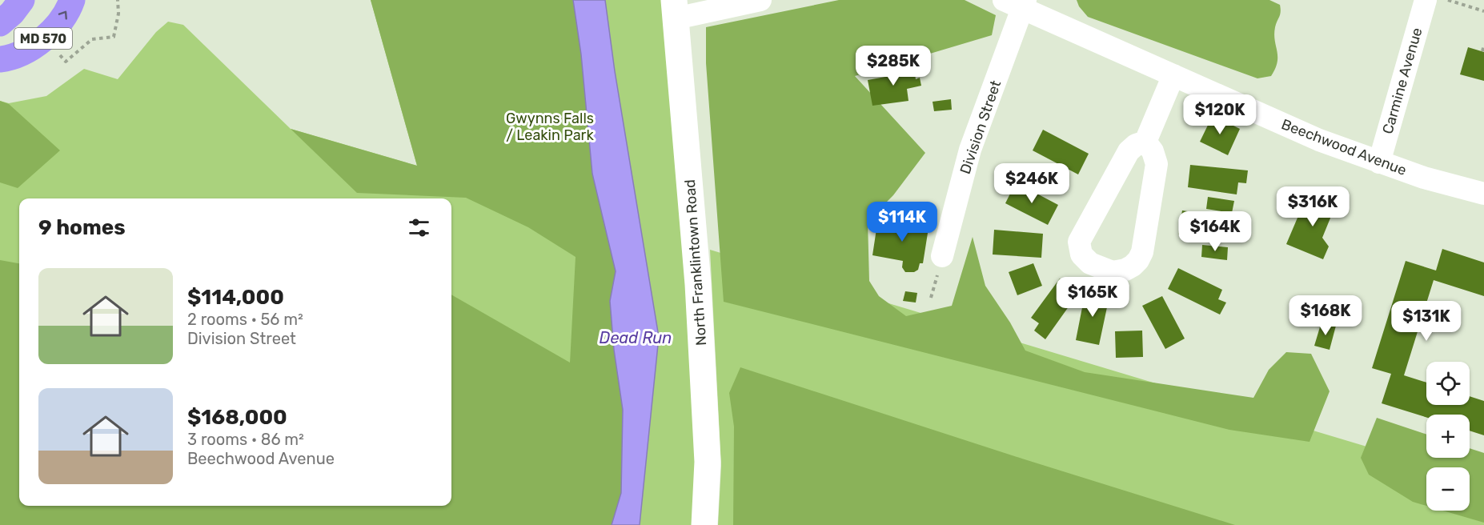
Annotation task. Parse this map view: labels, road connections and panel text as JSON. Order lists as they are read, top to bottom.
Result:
{
  "streets": {
    "highway": ["MD 570"],
    "street": [
      "Carmine Avenue",
      "Division Street",
      "Beechwood Avenue",
      "North Franklintown Road"
    ]
  },
  "crossings": [
    ["Carmine Avenue", "Beechwood Avenue"],
    ["Division Street", "Beechwood Avenue"]
  ],
  "water": ["Dead Run"],
  "parks": ["Gwynns Falls / Leakin Park"],
  "page": {
    "price": [
      "$285K",
      "$120K",
      "$246K",
      "$316K",
      "$114K",
      "$164K",
      "$165K",
      "$168K",
      "$131K"
    ],
    "heading": "9 homes",
    "list": [
      {
        "name": "$114,000",
        "note": "2 rooms · 56 m² · Division Street"
      },
      {
        "name": "$168,000",
        "note": "3 rooms · 86 m² · Beechwood Avenue"
      }
    ],
    "map_buttons": ["+", "−"]
  }
}
